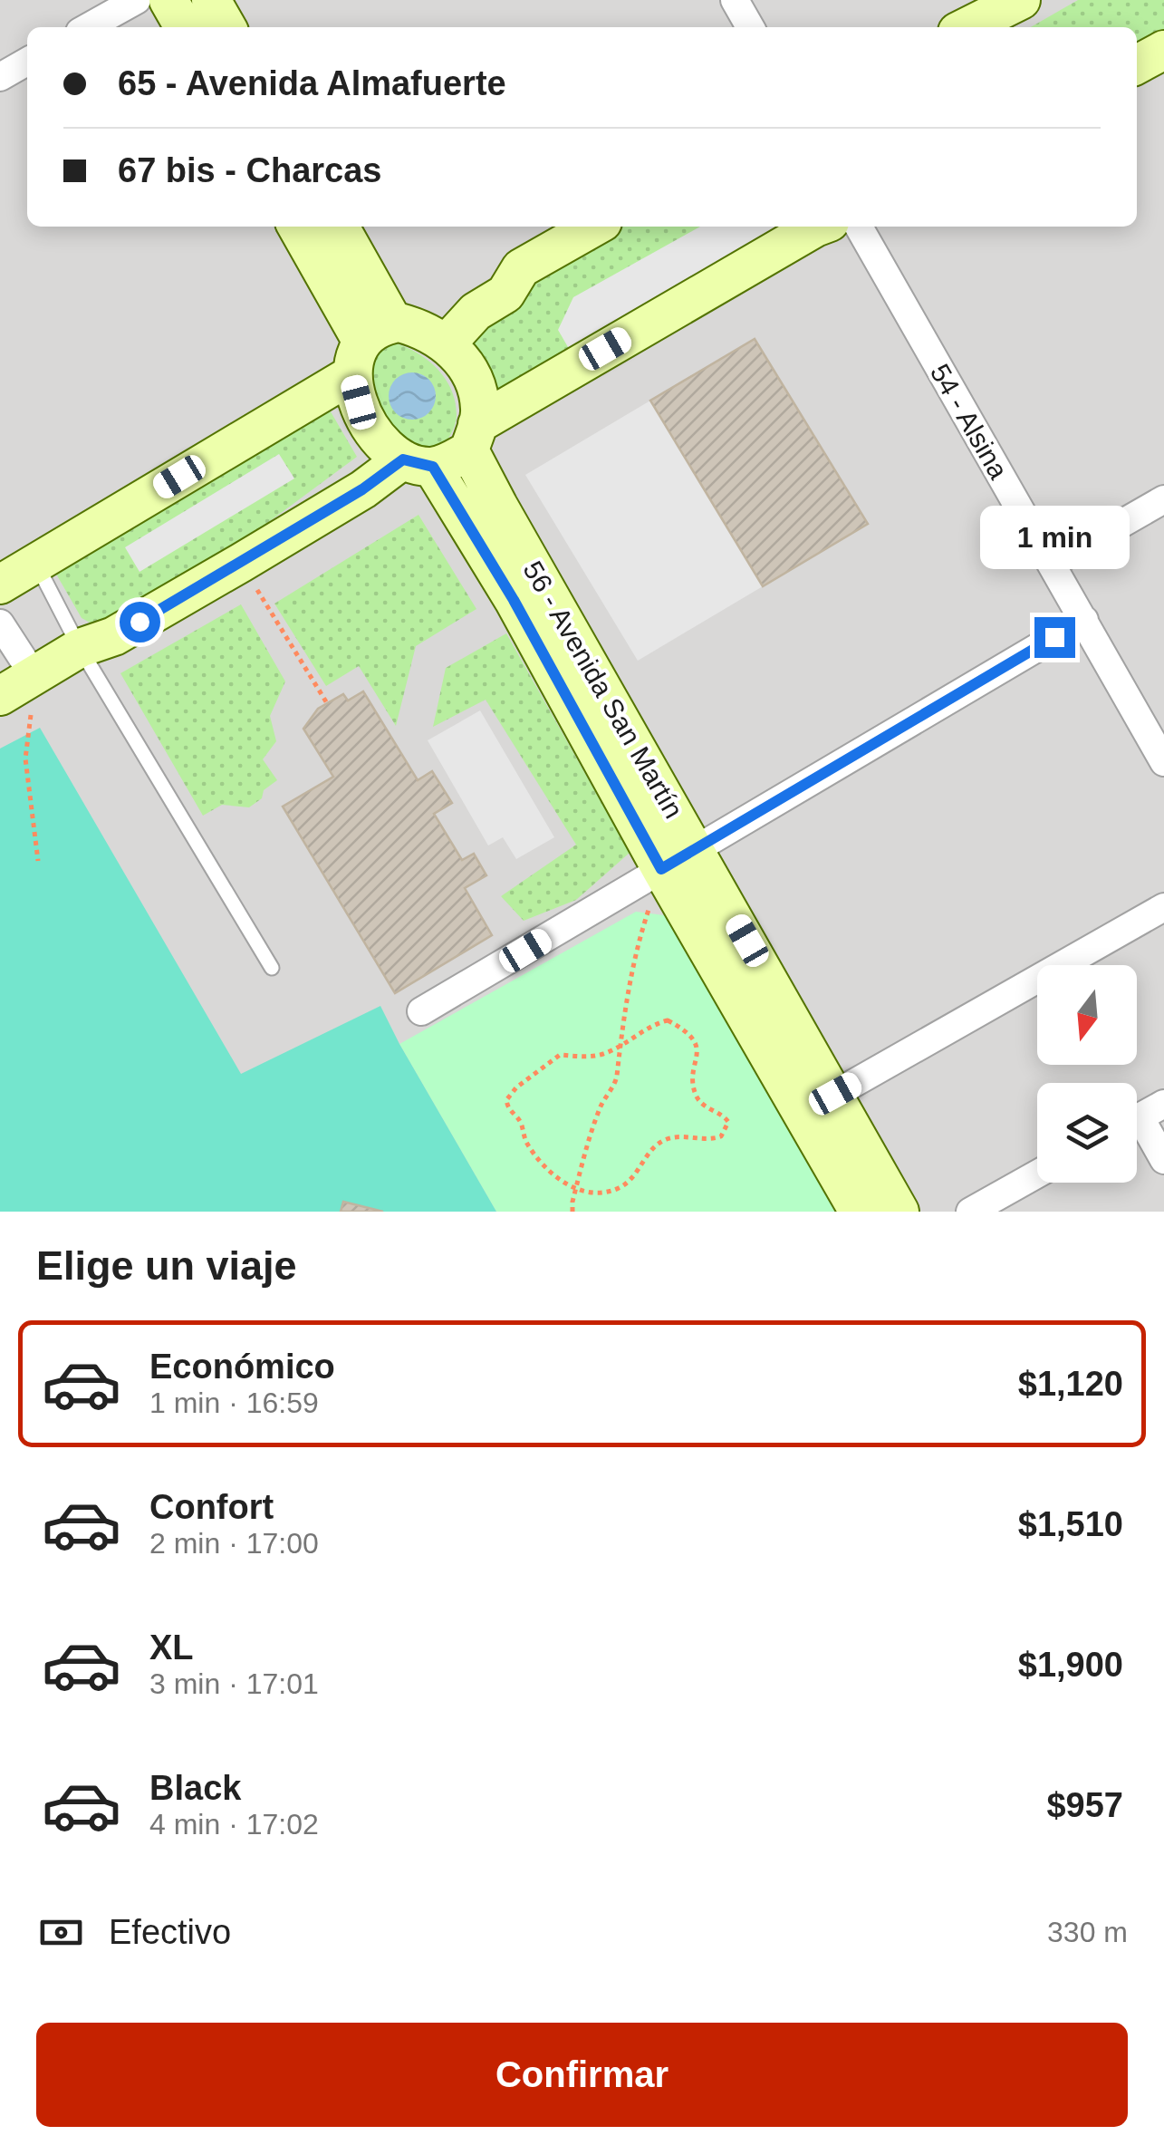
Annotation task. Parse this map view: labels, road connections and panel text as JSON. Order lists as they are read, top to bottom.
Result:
{
  "streets": {
    "main road": ["56 - Avenida San Martín"],
    "street": ["54 - Alsina"]
  },
  "north": "bottom",
  "page": {
    "banner": ["65 - Avenida Almafuerte", "67 bis - Charcas"],
    "bubble": "1 min",
    "heading": "Elige un viaje",
    "list": [
      {
        "name": "Económico",
        "note": "1 min · 16:59",
        "value": "$1,120"
      },
      {
        "name": "Confort",
        "note": "2 min · 17:00",
        "value": "$1,510"
      },
      {
        "name": "XL",
        "note": "3 min · 17:01",
        "value": "$1,900"
      },
      {
        "name": "Black",
        "note": "4 min · 17:02",
        "value": "$957"
      }
    ],
    "pay": ["Efectivo", "330 m"],
    "buttons": "Confirmar"
  }
}
